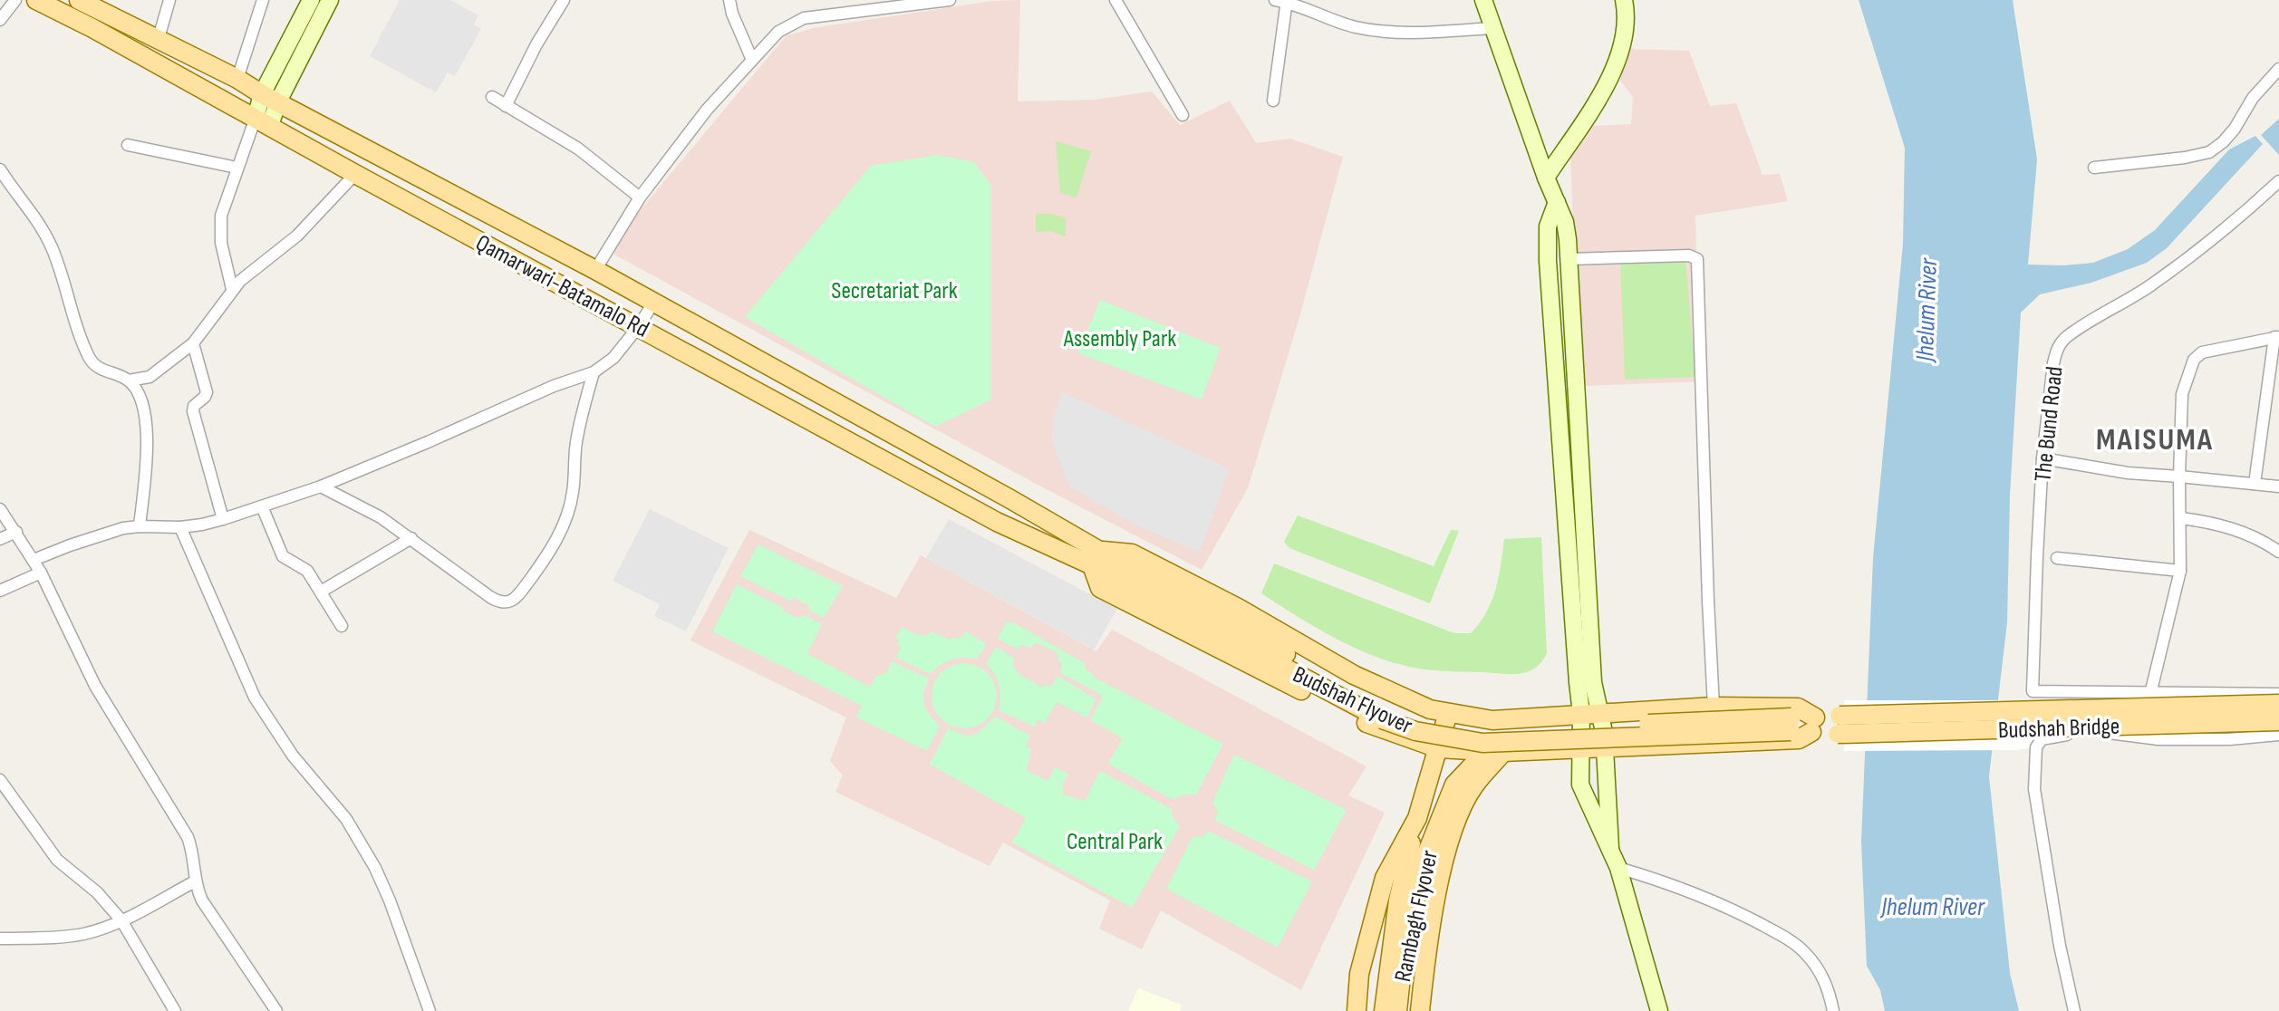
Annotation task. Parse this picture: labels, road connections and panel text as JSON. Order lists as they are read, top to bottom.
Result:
{
  "streets": {
    "main road": [
      "Qamarwari-Batamalo Rd",
      "Budshah Flyover",
      "Budshah Bridge",
      "Rambagh Flyover"
    ],
    "street": ["The Bund Road"]
  },
  "crossings": [
    ["Qamarwari-Batamalo Rd", "Budshah Flyover"]
  ],
  "districts": ["MAISUMA"],
  "water": ["Jhelum River"],
  "parks": ["Secretariat Park", "Assembly Park", "Central Park"]
}
